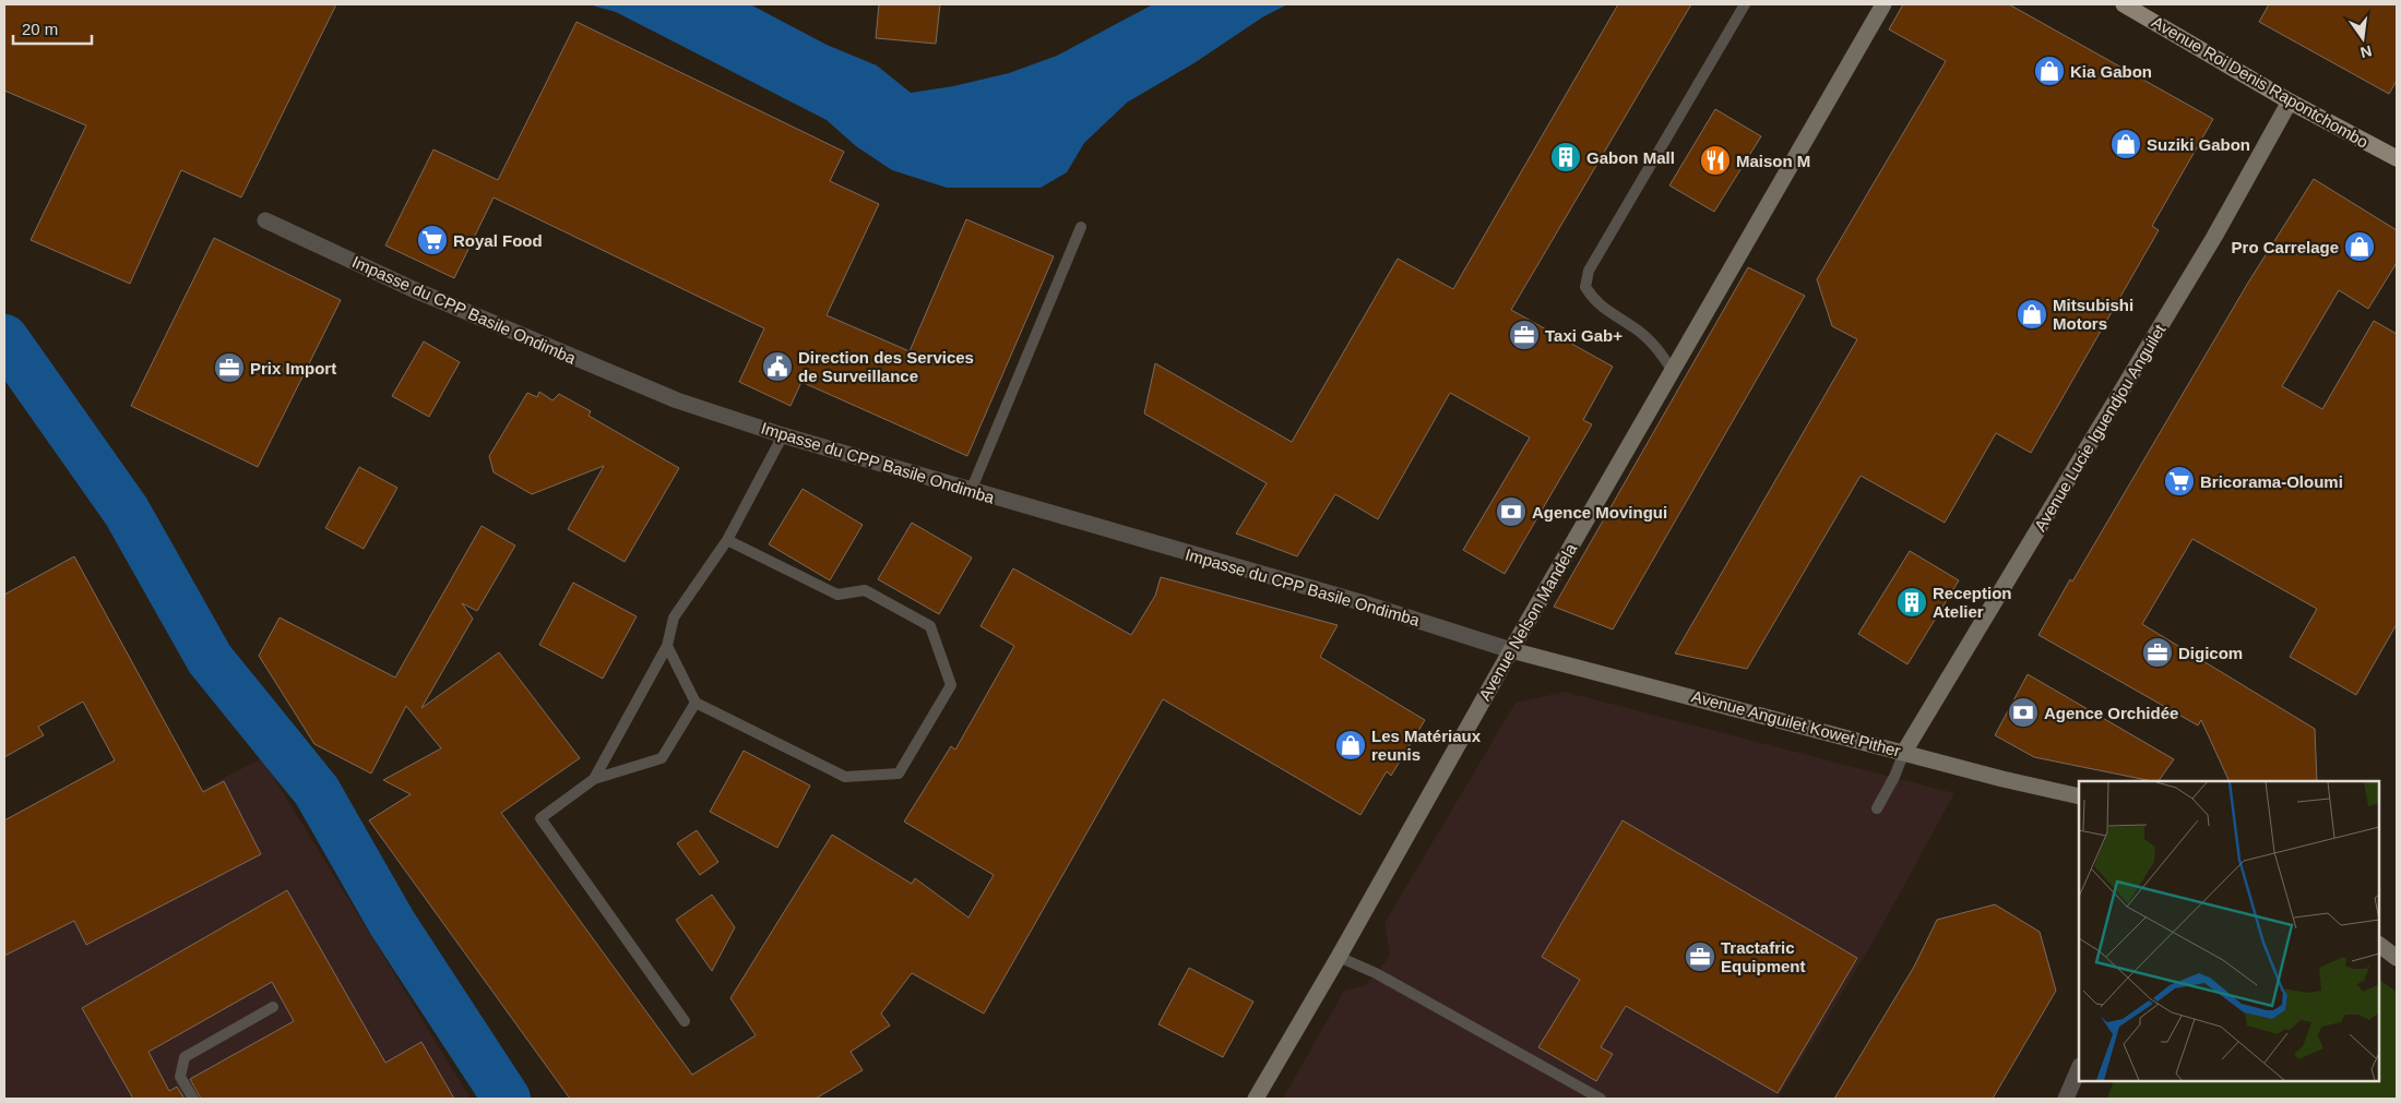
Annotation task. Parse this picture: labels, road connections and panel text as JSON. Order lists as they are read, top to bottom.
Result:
{
  "streets": {
    "main road": ["Avenue Roi Denis Rapontchombo"],
    "street": [
      "Impasse du CPP Basile Ondimba",
      "Avenue Lucie Iguendjou Anguilet",
      "Avenue Nelson Mandela",
      "Avenue Anguilet Kowet Pither"
    ]
  },
  "crossings": [
    ["Avenue Roi Denis Rapontchombo", "Avenue Lucie Iguendjou Anguilet"],
    ["Impasse du CPP Basile Ondimba", "Avenue Nelson Mandela"],
    ["Impasse du CPP Basile Ondimba", "Avenue Anguilet Kowet Pither"],
    ["Avenue Lucie Iguendjou Anguilet", "Avenue Anguilet Kowet Pither"],
    ["Avenue Nelson Mandela", "Avenue Anguilet Kowet Pither"]
  ],
  "places": {
    "shop": [
      "Kia Gabon",
      "Suziki Gabon",
      "Pro Carrelage",
      "Mitsubishi Motors",
      "Les Matériaux reunis"
    ],
    "building": ["Gabon Mall", "Reception Atelier"],
    "restaurant": ["Maison M"],
    "supermarket": ["Royal Food", "Bricorama-Oloumi"],
    "office": [
      "Taxi Gab+",
      "Prix Import",
      "Digicom",
      "Tractafric Equipment"
    ],
    "public building": ["Direction des Services de Surveillance"],
    "bank": ["Agence Movingui", "Agence Orchidée"]
  },
  "scale_bar": "20 m",
  "north": "bottom"
}
